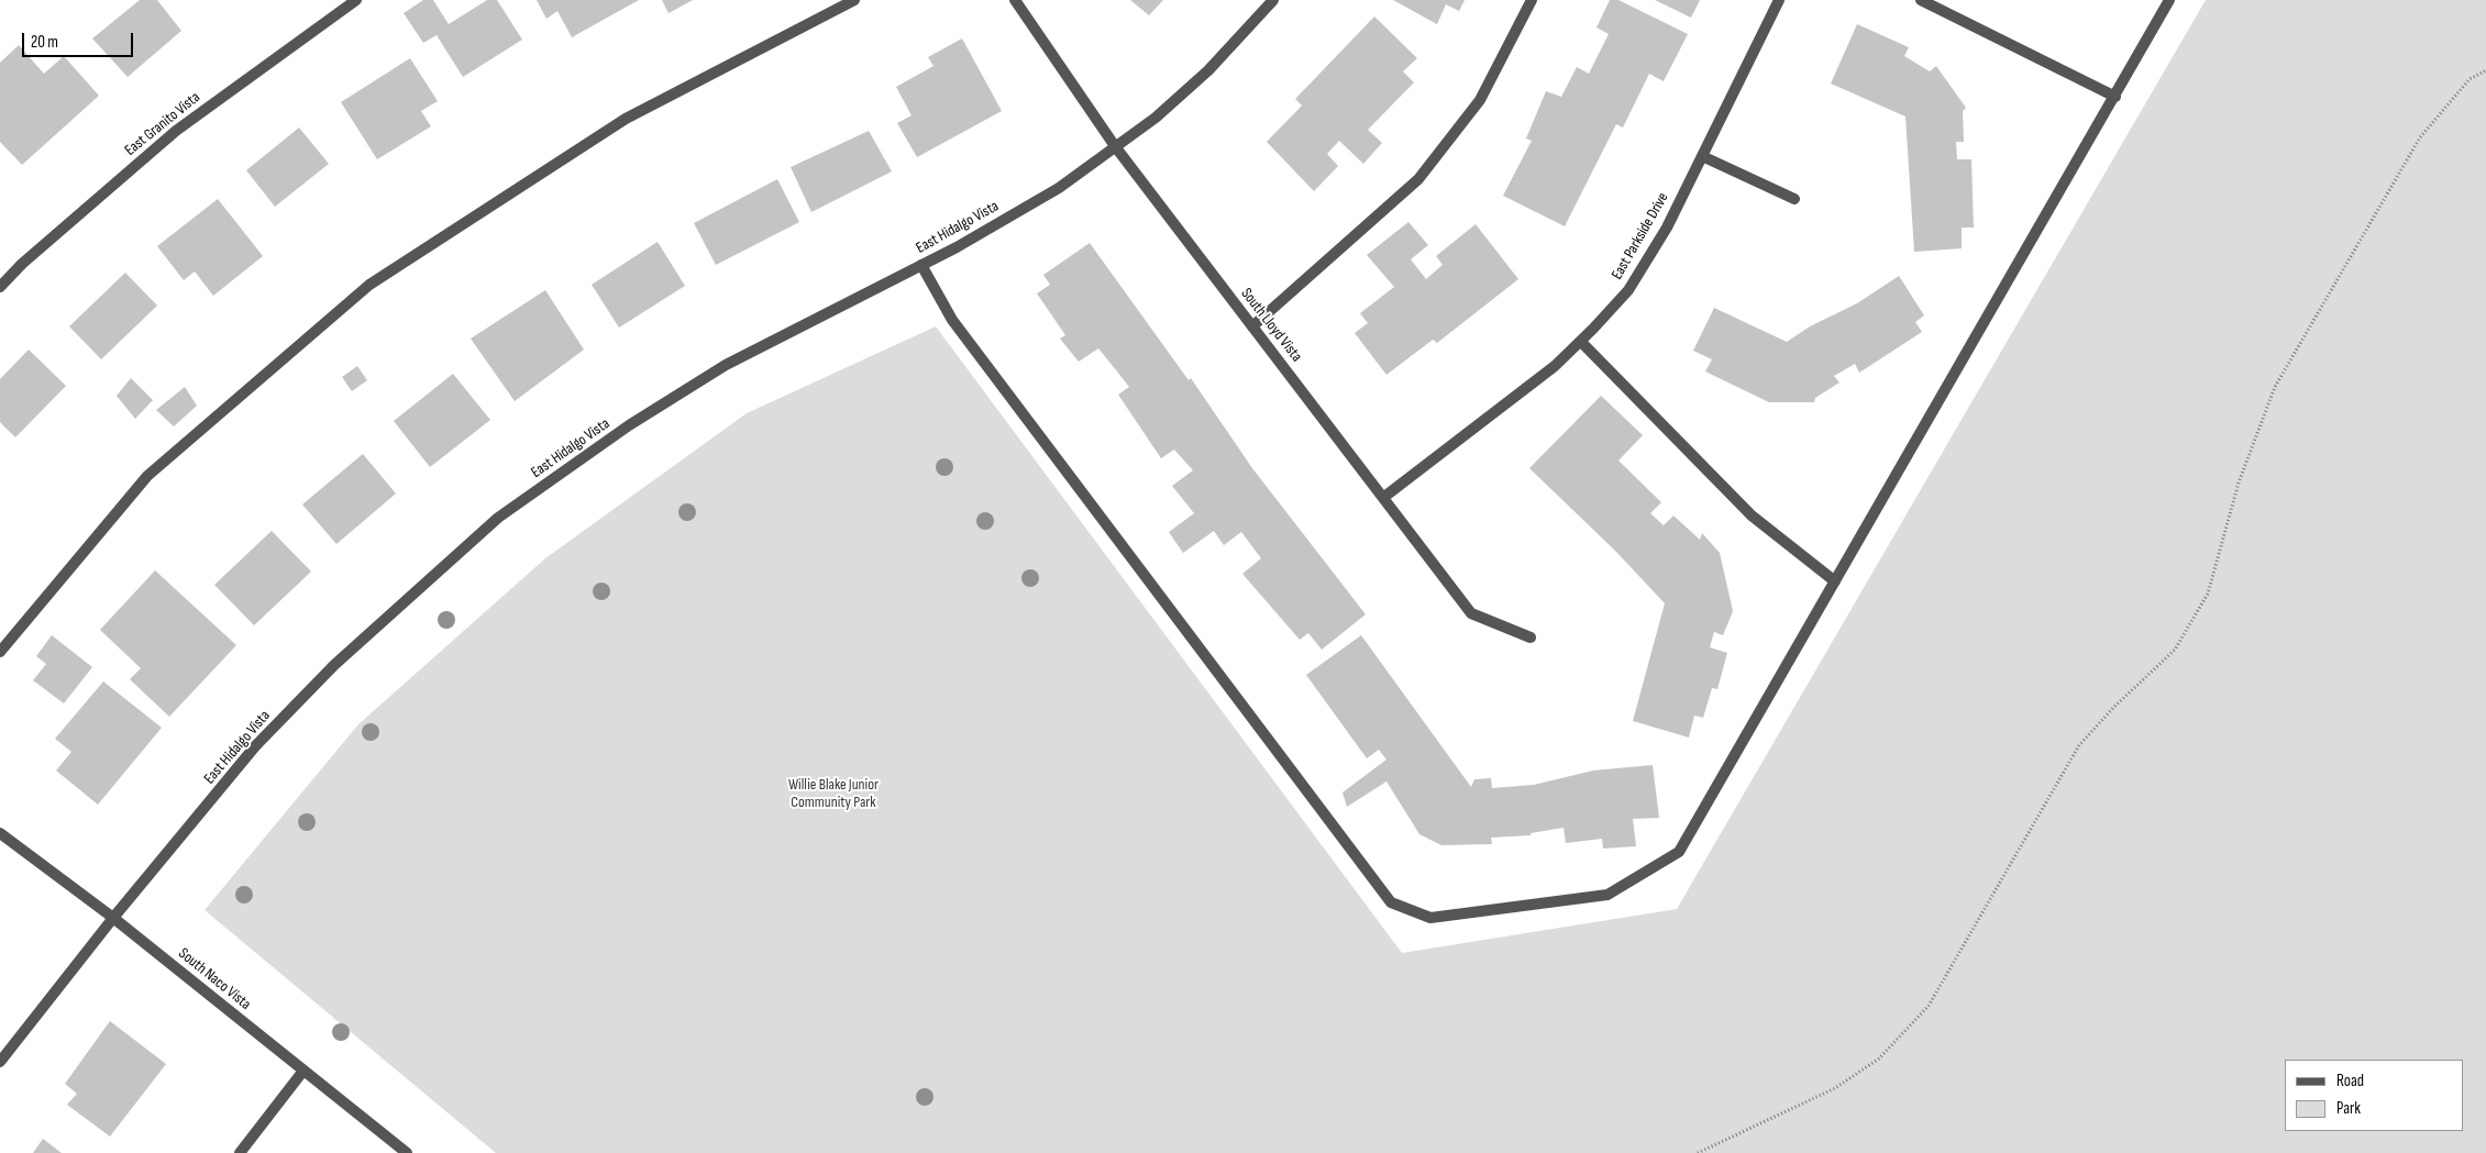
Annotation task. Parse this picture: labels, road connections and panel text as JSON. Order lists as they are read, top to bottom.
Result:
{
  "streets": {
    "street": [
      "East Granito Vista",
      "East Hidalgo Vista",
      "East Parkside Drive",
      "South Lloyd Vista",
      "South Naco Vista"
    ]
  },
  "crossings": [
    ["East Hidalgo Vista", "South Lloyd Vista"],
    ["East Hidalgo Vista", "South Naco Vista"],
    ["East Parkside Drive", "South Lloyd Vista"]
  ],
  "parks": ["Willie Blake Junior Community Park"],
  "legend": ["Road", "Park"],
  "scale_bar": "20 m"
}
